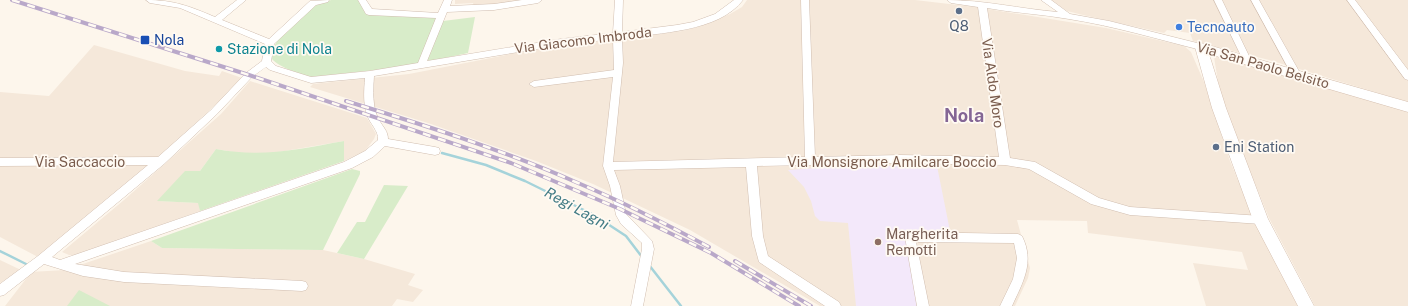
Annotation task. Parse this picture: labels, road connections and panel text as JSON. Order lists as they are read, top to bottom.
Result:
{
  "streets": {
    "main road": ["Via San Paolo Belsito"],
    "street": [
      "Via Giacomo Imbroda",
      "Via Aldo Moro",
      "Via Saccaccio",
      "Via Monsignore Amilcare Boccio"
    ]
  },
  "crossings": [
    ["Via San Paolo Belsito", "Via Aldo Moro"],
    ["Via Aldo Moro", "Via Monsignore Amilcare Boccio"]
  ],
  "districts": ["Nola"],
  "water": ["Regi Lagni"],
  "places": {
    "other": [
      "Q8",
      "Tecnoauto",
      "Stazione di Nola",
      "Eni Station",
      "Margherita Remotti"
    ],
    "transit": ["Nola"]
  }
}
